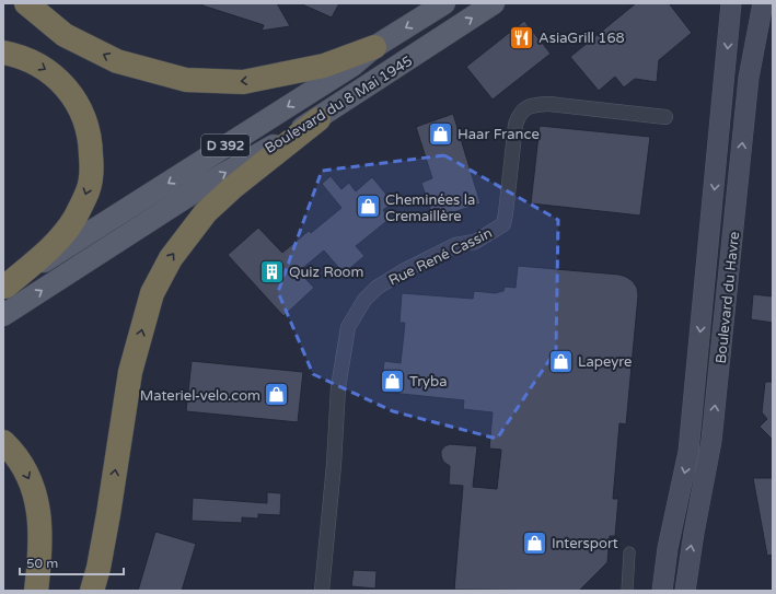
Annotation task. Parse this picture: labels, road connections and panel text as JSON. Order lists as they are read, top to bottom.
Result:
{
  "streets": {
    "main road": ["Boulevard du 8 Mai 1945", "D 392", "Boulevard du Havre"],
    "street": ["Rue René Cassin"]
  },
  "places": {
    "restaurant": ["AsiaGrill 168"],
    "shop": [
      "Haar France",
      "Cheminées la Cremaillère",
      "Lapeyre",
      "Tryba",
      "Materiel-velo.com",
      "Intersport"
    ],
    "building": ["Quiz Room"]
  },
  "scale_bar": "50 m"
}
